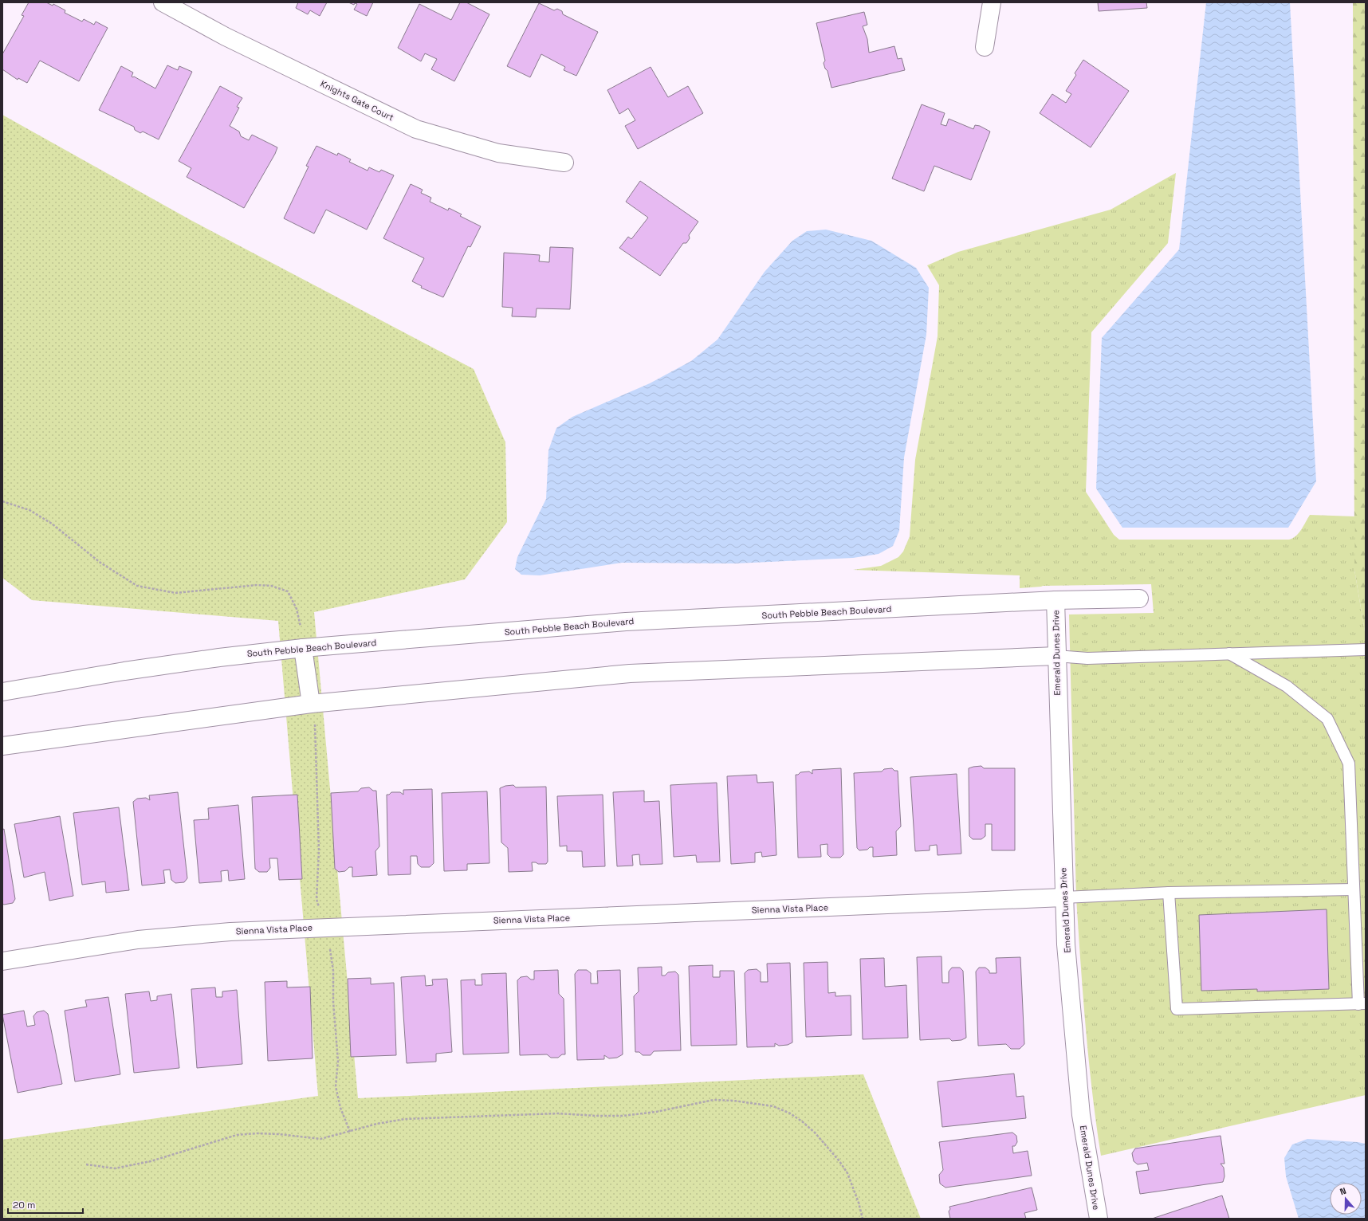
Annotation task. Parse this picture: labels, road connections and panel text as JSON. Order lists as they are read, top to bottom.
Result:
{
  "streets": {
    "street": [
      "Knights Gate Court",
      "South Pebble Beach Boulevard",
      "Emerald Dunes Drive",
      "Sienna Vista Place"
    ]
  },
  "crossings": [
    ["South Pebble Beach Boulevard", "Emerald Dunes Drive"],
    ["Emerald Dunes Drive", "Sienna Vista Place"]
  ],
  "scale_bar": "20 m",
  "north": "top"
}
